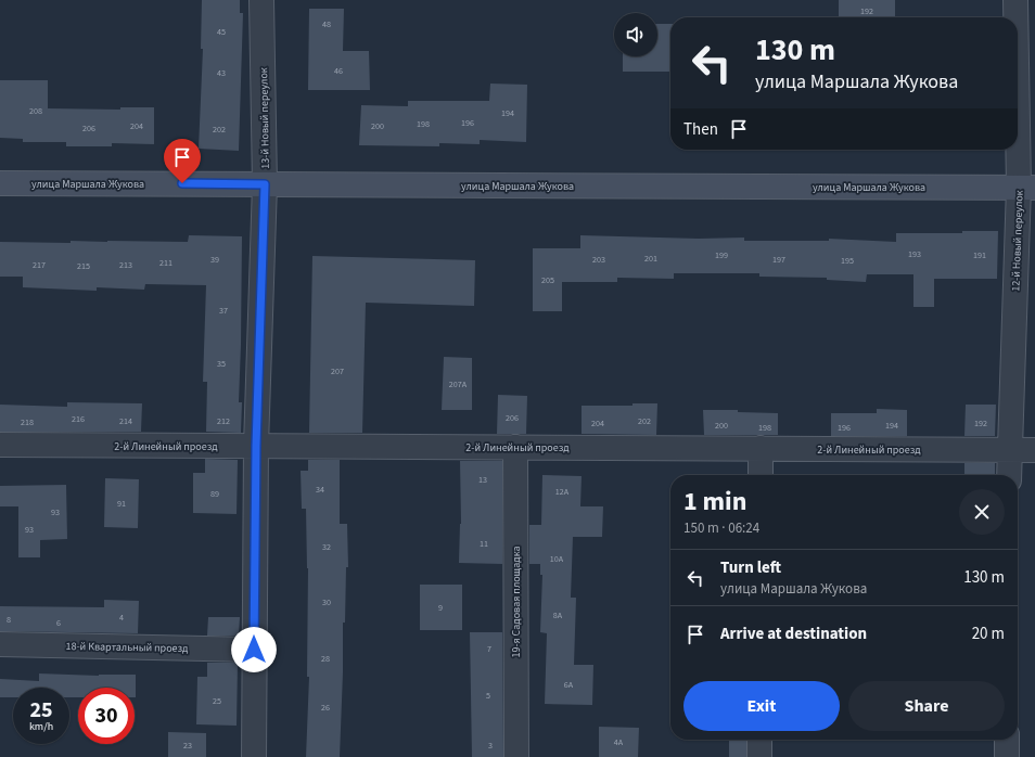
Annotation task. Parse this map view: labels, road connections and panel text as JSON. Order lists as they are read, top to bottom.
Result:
{
  "streets": {
    "main road": ["улица Маршала Жукова"],
    "street": [
      "13-й Новый переулок",
      "12-й Новый переулок",
      "2-й Линейный проезд",
      "19-я Садовая площадка",
      "18-й Квартальный проезд"
    ]
  },
  "crossings": [
    ["13-й Новый переулок", "улица Маршала Жукова"],
    ["13-й Новый переулок", "2-й Линейный проезд"],
    ["13-й Новый переулок", "18-й Квартальный проезд"],
    ["улица Маршала Жукова", "12-й Новый переулок"],
    ["12-й Новый переулок", "2-й Линейный проезд"],
    ["2-й Линейный проезд", "19-я Садовая площадка"]
  ],
  "house_numbers": [
    "192",
    "48",
    "45",
    "46",
    "43",
    "208",
    "194",
    "196",
    "198",
    "204",
    "200",
    "206",
    "202",
    "193",
    "199",
    "191",
    "201",
    "39",
    "203",
    "197",
    "195",
    "211",
    "217",
    "213",
    "215",
    "205",
    "37",
    "35",
    "207",
    "207А",
    "206",
    "216",
    "214",
    "212",
    "202",
    "218",
    "204",
    "192",
    "200",
    "194",
    "198",
    "196",
    "13",
    "34",
    "12А",
    "89",
    "91",
    "93",
    "93",
    "11",
    "32",
    "10А",
    "30",
    "9",
    "8А",
    "4",
    "8",
    "6",
    "7",
    "28",
    "6А",
    "5",
    "25",
    "26",
    "4А",
    "23",
    "3"
  ],
  "page": {
    "turn": ["130 m", "улица Маршала Жукова"],
    "then": "Then",
    "heading": ["1 min", "150 m · 06:24"],
    "list": [
      {
        "name": "Turn left",
        "note": "улица Маршала Жукова",
        "value": "130 m"
      },
      {
        "name": "Arrive at destination",
        "value": "20 m"
      }
    ],
    "buttons": ["Exit", "Share"],
    "speed": "25 km/h",
    "limit": "30"
  }
}
